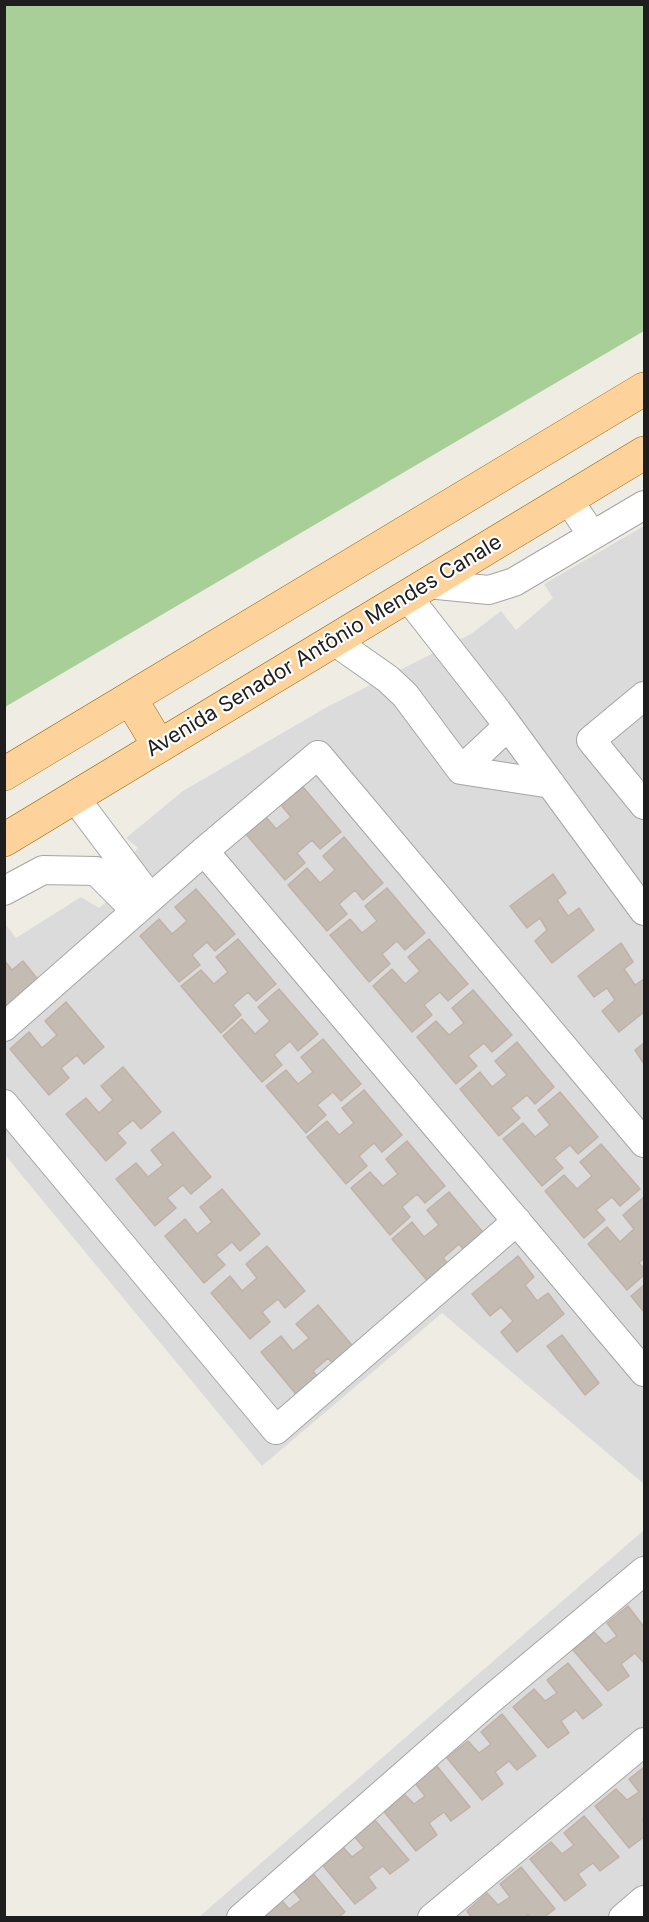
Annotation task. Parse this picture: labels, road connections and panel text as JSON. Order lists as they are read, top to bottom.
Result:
{
  "streets": {
    "main road": ["Avenida Senador Antônio Mendes Canale"]
  }
}
